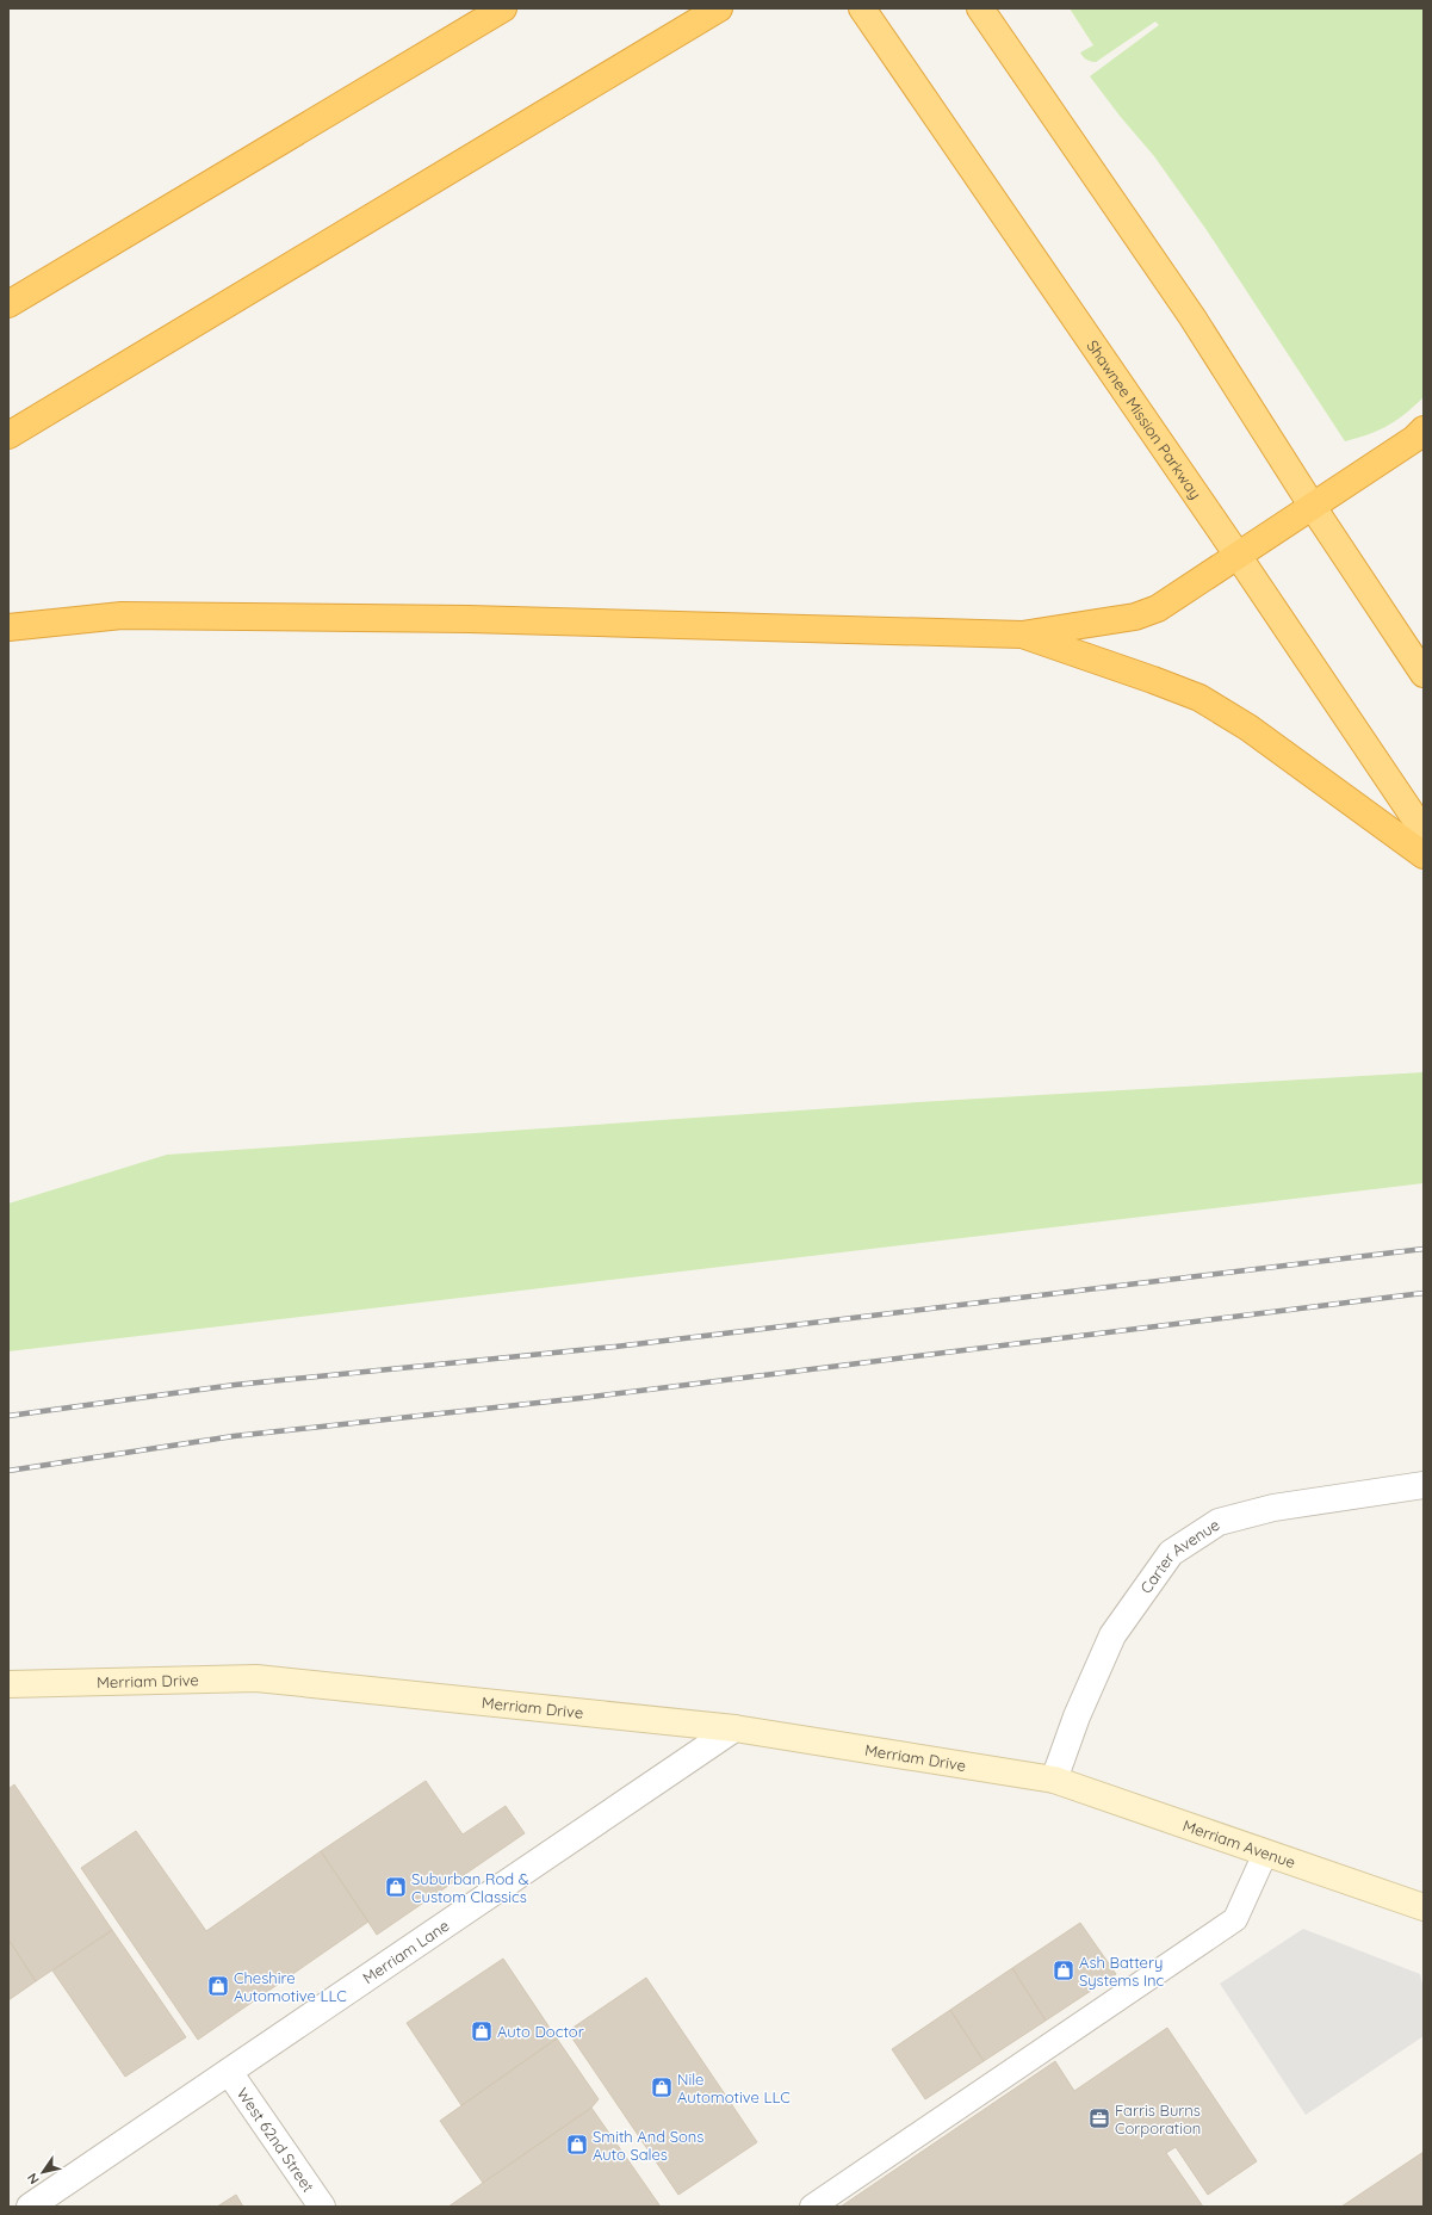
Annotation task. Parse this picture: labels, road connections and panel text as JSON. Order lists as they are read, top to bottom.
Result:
{
  "streets": {
    "highway": ["Shawnee Mission Parkway"],
    "main road": ["Merriam Drive", "Merriam Avenue"],
    "street": ["Carter Avenue", "Merriam Lane", "West 62nd Street"]
  },
  "crossings": [
    ["Carter Avenue", "Merriam Drive"],
    ["Carter Avenue", "Merriam Avenue"],
    ["Merriam Drive", "Merriam Avenue"],
    ["Merriam Drive", "Merriam Lane"],
    ["Merriam Lane", "West 62nd Street"]
  ],
  "places": {
    "shop": [
      "Suburban Rod & Custom Classics",
      "Ash Battery Systems Inc",
      "Cheshire Automotive LLC",
      "Auto Doctor",
      "Nile Automotive LLC",
      "Smith And Sons Auto Sales"
    ],
    "office": ["Farris Burns Corporation"]
  },
  "north": "bottom left"
}
